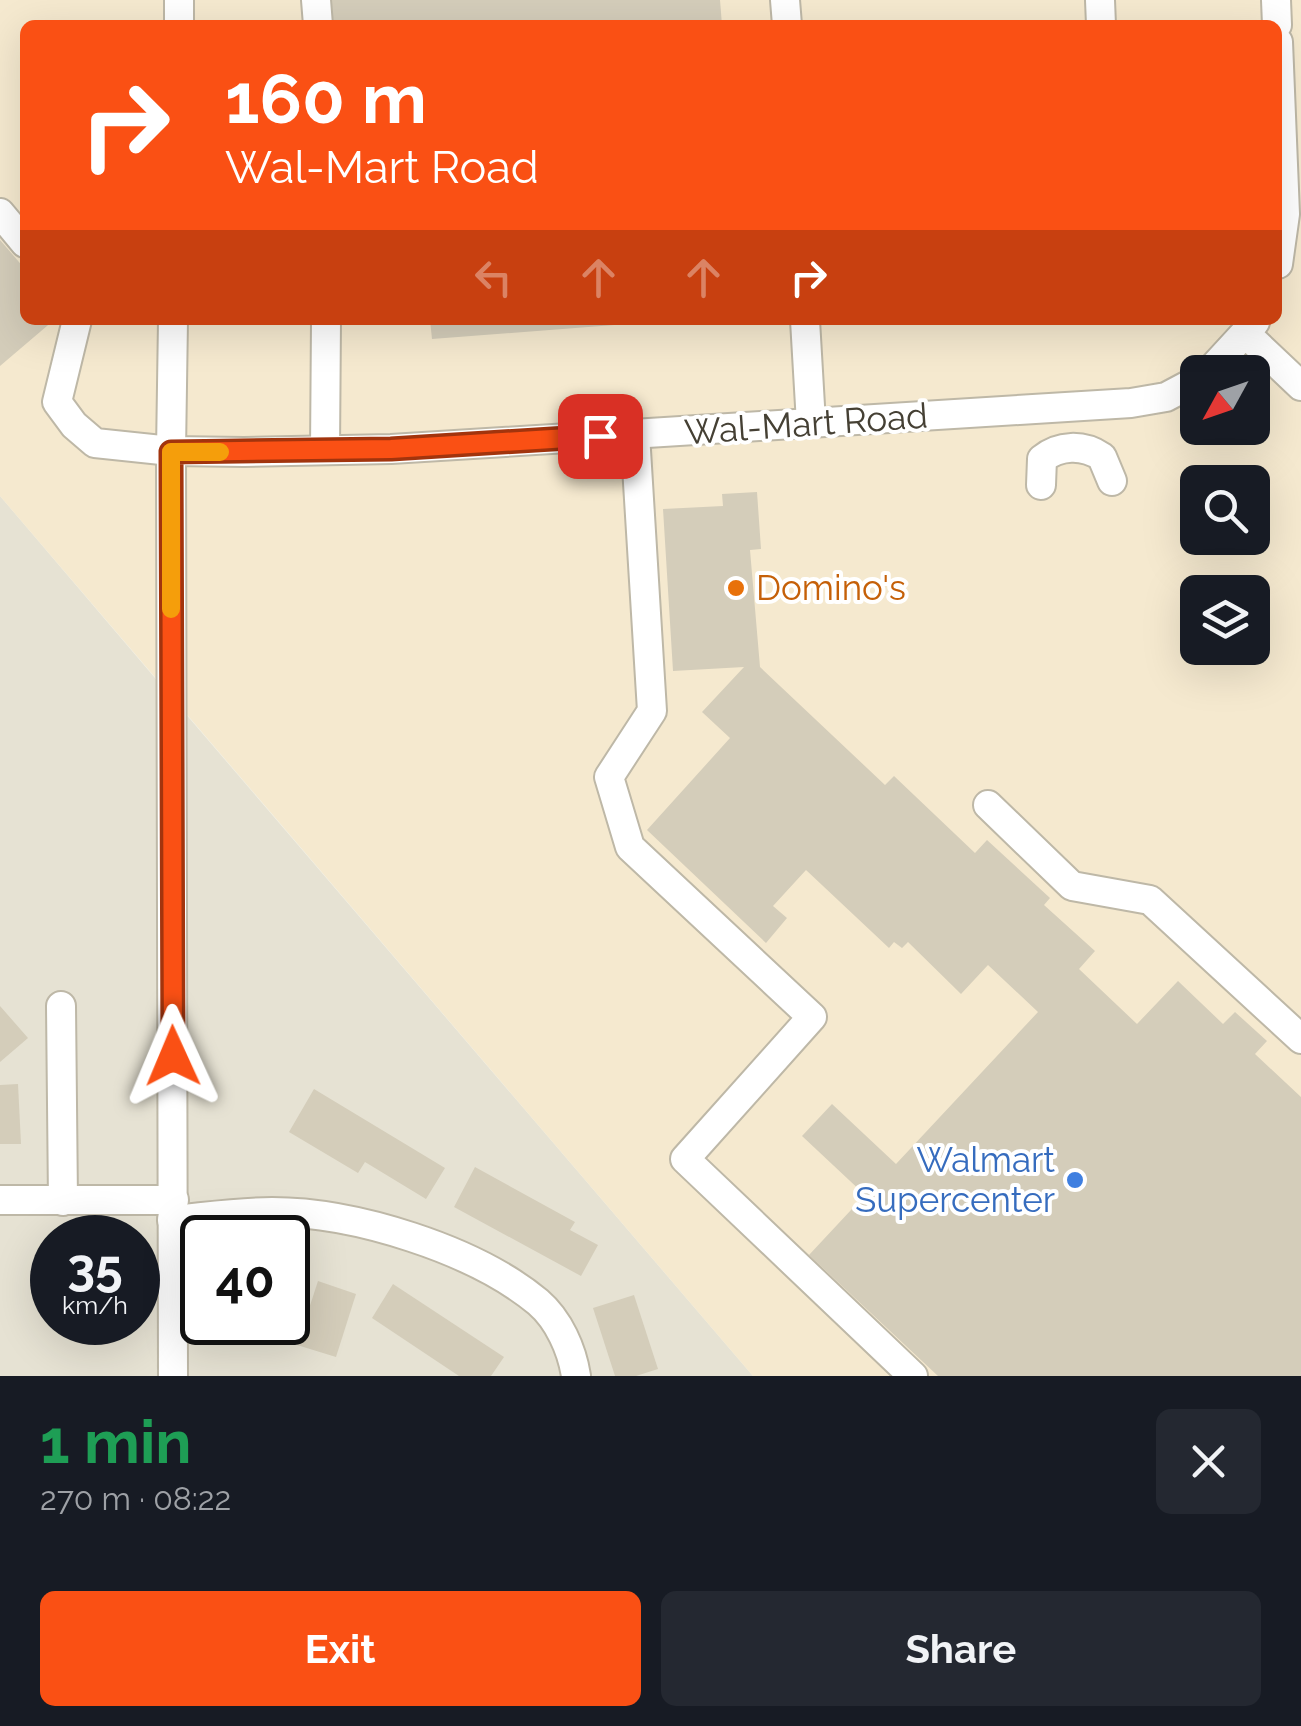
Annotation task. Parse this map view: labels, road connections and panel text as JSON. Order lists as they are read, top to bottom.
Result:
{
  "streets": {
    "street": ["Wal-Mart Road"]
  },
  "places": ["Domino's", "Walmart Supercenter"],
  "north": "bottom left",
  "page": {
    "turn": ["160 m", "Wal-Mart Road"],
    "speed": "35 km/h",
    "limit": "40",
    "heading": ["1 min", "270 m · 08:22"],
    "buttons": ["Exit", "Share"]
  }
}
